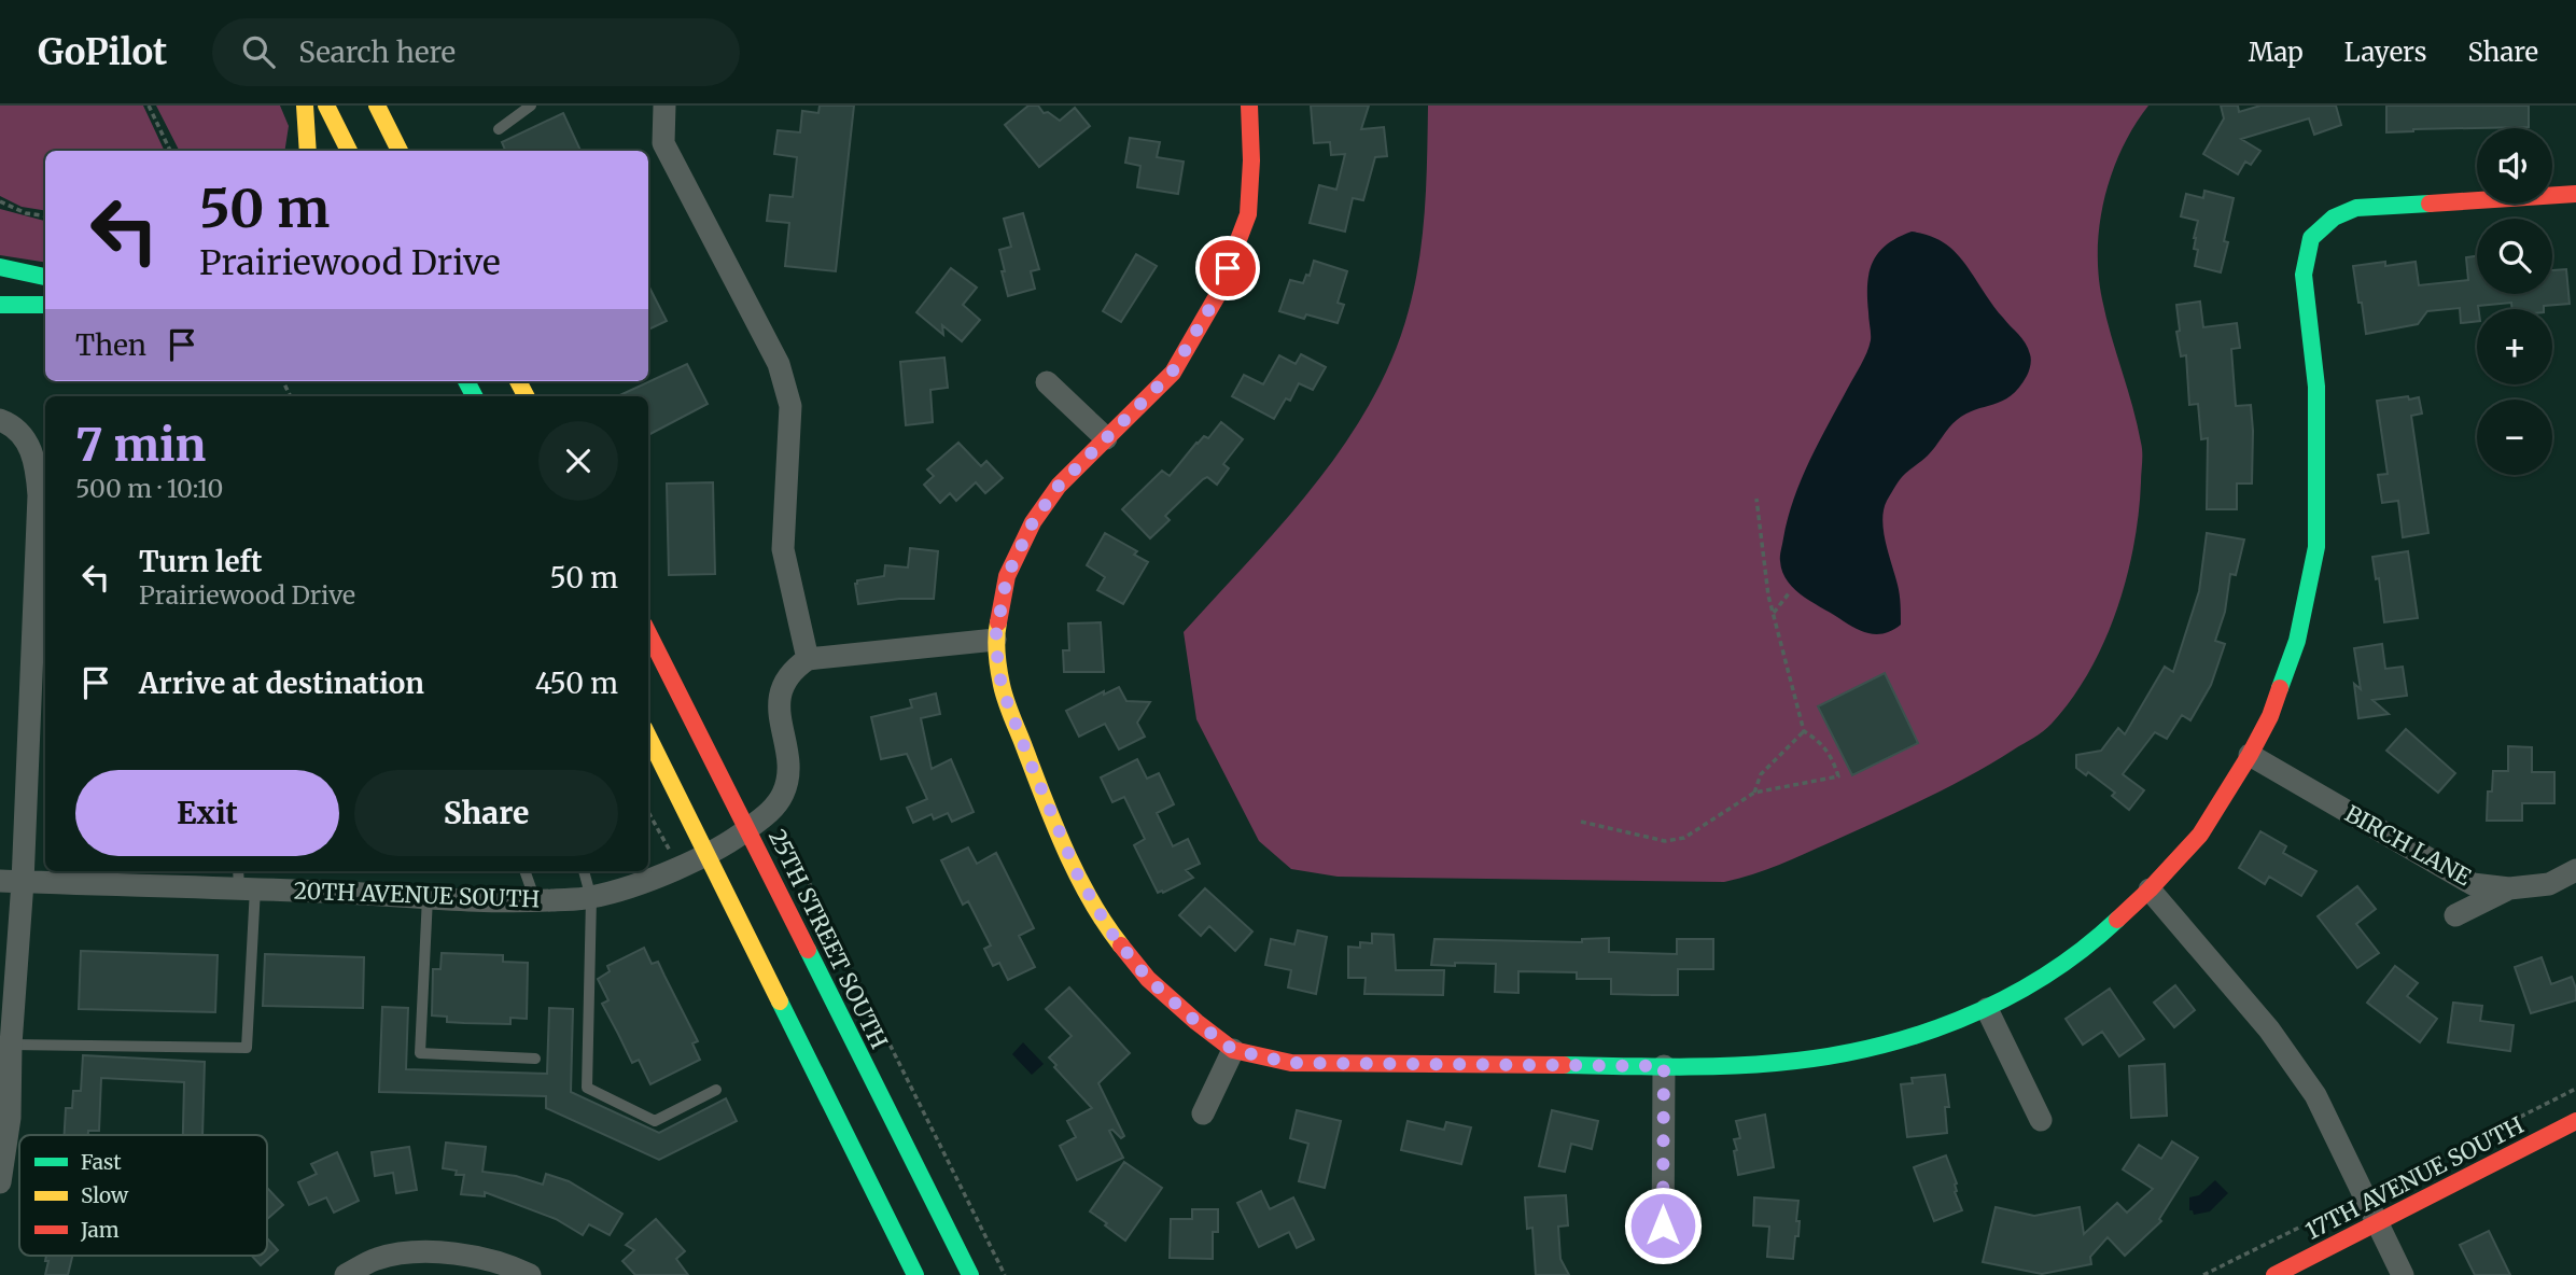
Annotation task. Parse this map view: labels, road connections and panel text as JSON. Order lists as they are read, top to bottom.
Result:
{
  "streets": {
    "main road": ["25TH STREET SOUTH", "17TH AVENUE SOUTH"],
    "street": ["BIRCH LANE", "20TH AVENUE SOUTH"]
  },
  "crossings": [
    ["20TH AVENUE SOUTH", "25TH STREET SOUTH"]
  ],
  "legend": ["Fast", "Slow", "Jam"],
  "page": {
    "header": "GoPilot",
    "search": "Search here",
    "nav": ["Map", "Layers", "Share"],
    "map_buttons": ["+", "−"],
    "turn": ["50 m", "Prairiewood Drive"],
    "then": "Then",
    "heading": ["7 min", "500 m · 10:10"],
    "list": [
      {
        "name": "Turn left",
        "note": "Prairiewood Drive",
        "value": "50 m"
      },
      {
        "name": "Arrive at destination",
        "value": "450 m"
      }
    ],
    "buttons": ["Exit", "Share"]
  }
}
